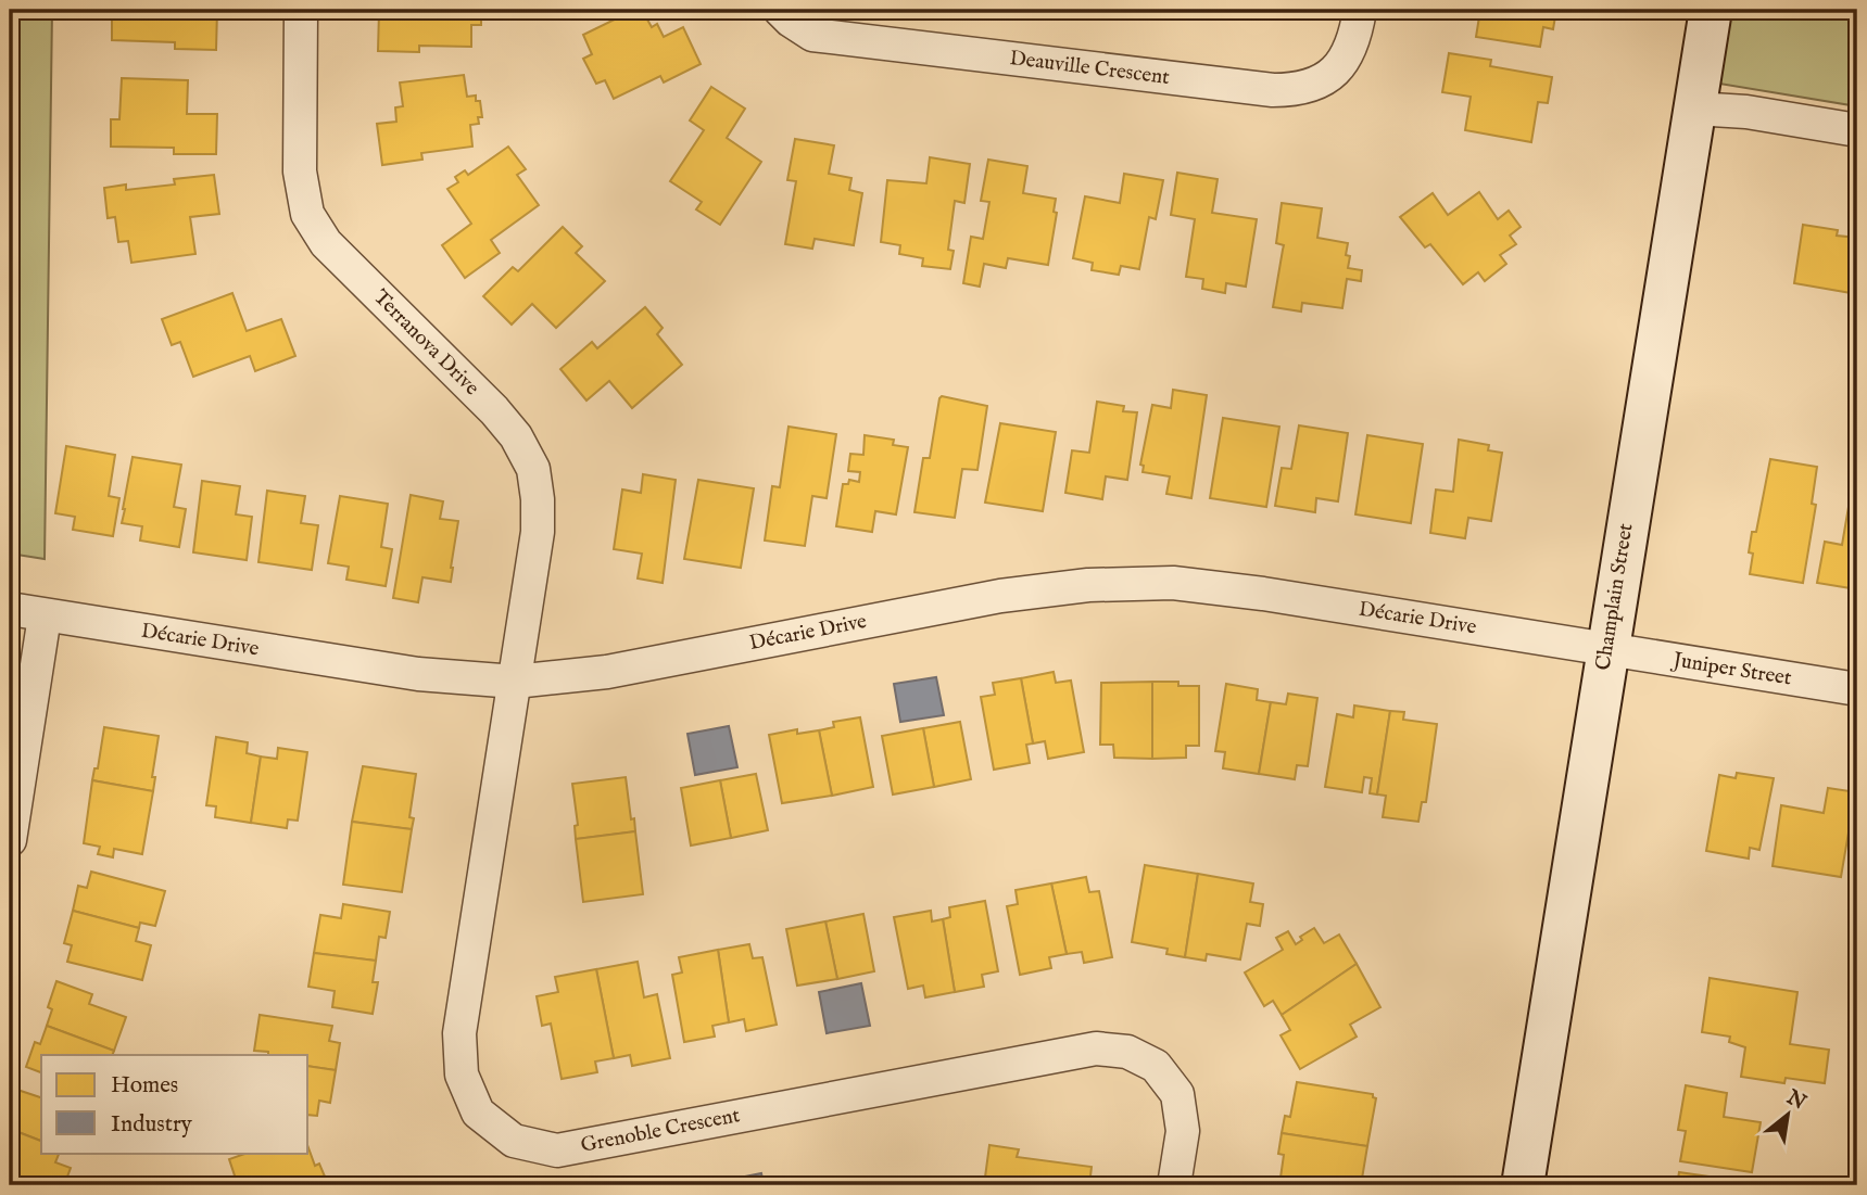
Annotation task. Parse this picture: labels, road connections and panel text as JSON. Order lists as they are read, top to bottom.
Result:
{
  "streets": {
    "street": [
      "Deauville Crescent",
      "Terranova Drive",
      "Champlain Street",
      "Décarie Drive",
      "Juniper Street",
      "Grenoble Crescent"
    ]
  },
  "crossings": [
    ["Terranova Drive", "Décarie Drive"],
    ["Terranova Drive", "Grenoble Crescent"],
    ["Champlain Street", "Décarie Drive"],
    ["Champlain Street", "Juniper Street"],
    ["Décarie Drive", "Juniper Street"],
    ["Décarie Drive", "Grenoble Crescent"]
  ],
  "legend": ["Homes", "Industry"],
  "north": "top right"
}
